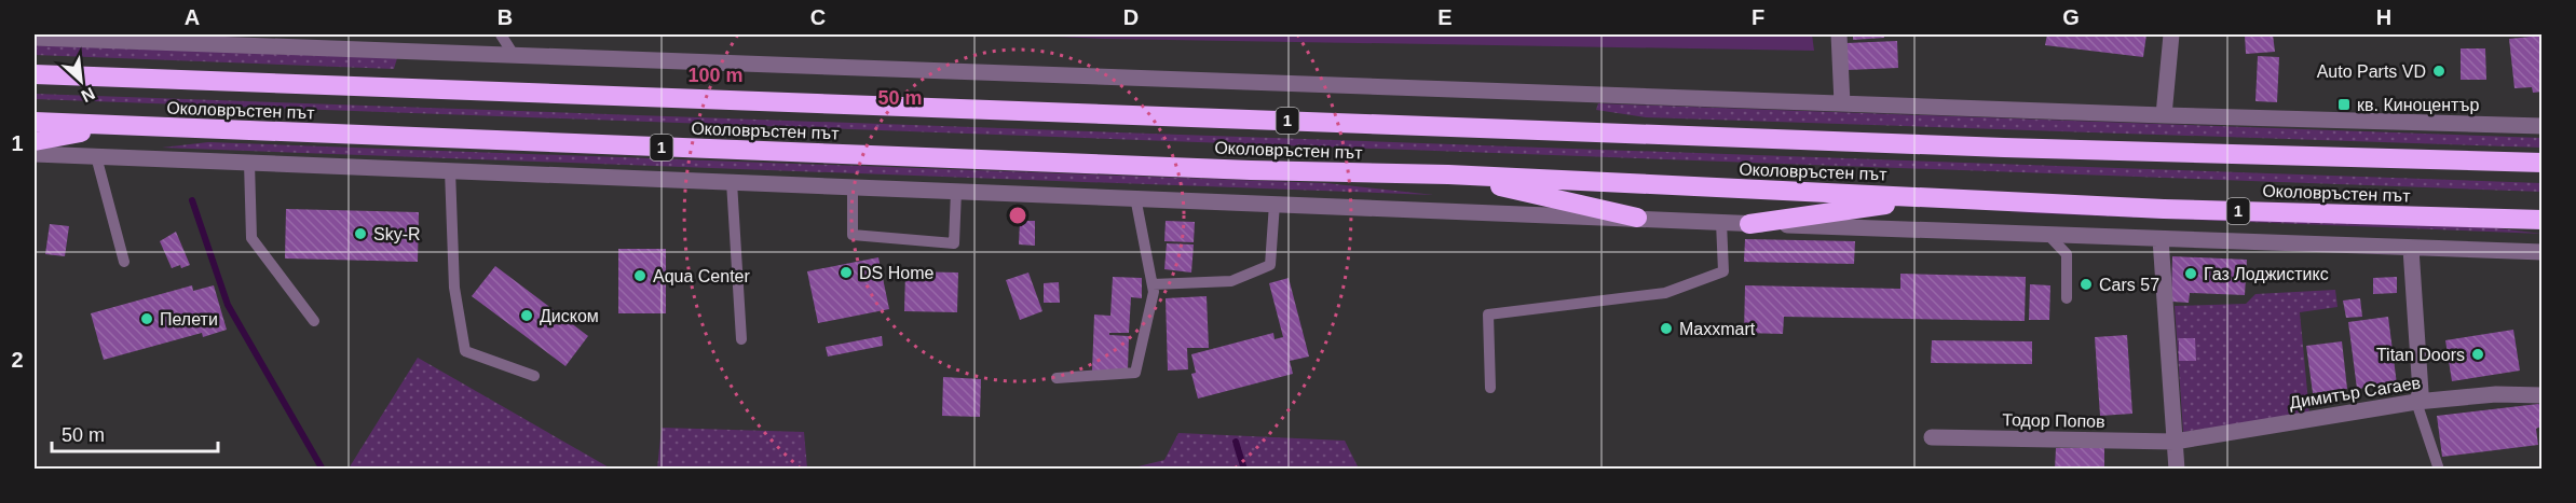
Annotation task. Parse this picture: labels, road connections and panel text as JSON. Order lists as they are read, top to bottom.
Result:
{
  "streets": {
    "highway": ["Околовръстен път", "1"],
    "street": ["Димитър Сагаев", "Тодор Попов"]
  },
  "crossings": [
    ["Димитър Сагаев", "Тодор Попов"]
  ],
  "places": {
    "other": [
      "Auto Parts VD",
      "Sky-R",
      "DS Home",
      "Газ Лоджистикс",
      "Aqua Center",
      "Cars 57",
      "Диском",
      "Пелети",
      "Maxxmart",
      "Titan Doors"
    ],
    "transit": ["кв. Киноцентър"]
  },
  "scale_bar": "50 m",
  "north": "bottom right",
  "grid": {
    "columns": [
      "A",
      "B",
      "C",
      "D",
      "E",
      "F",
      "G",
      "H"
    ],
    "rows": ["1", "2"]
  },
  "rings": ["100 m", "50 m"]
}
